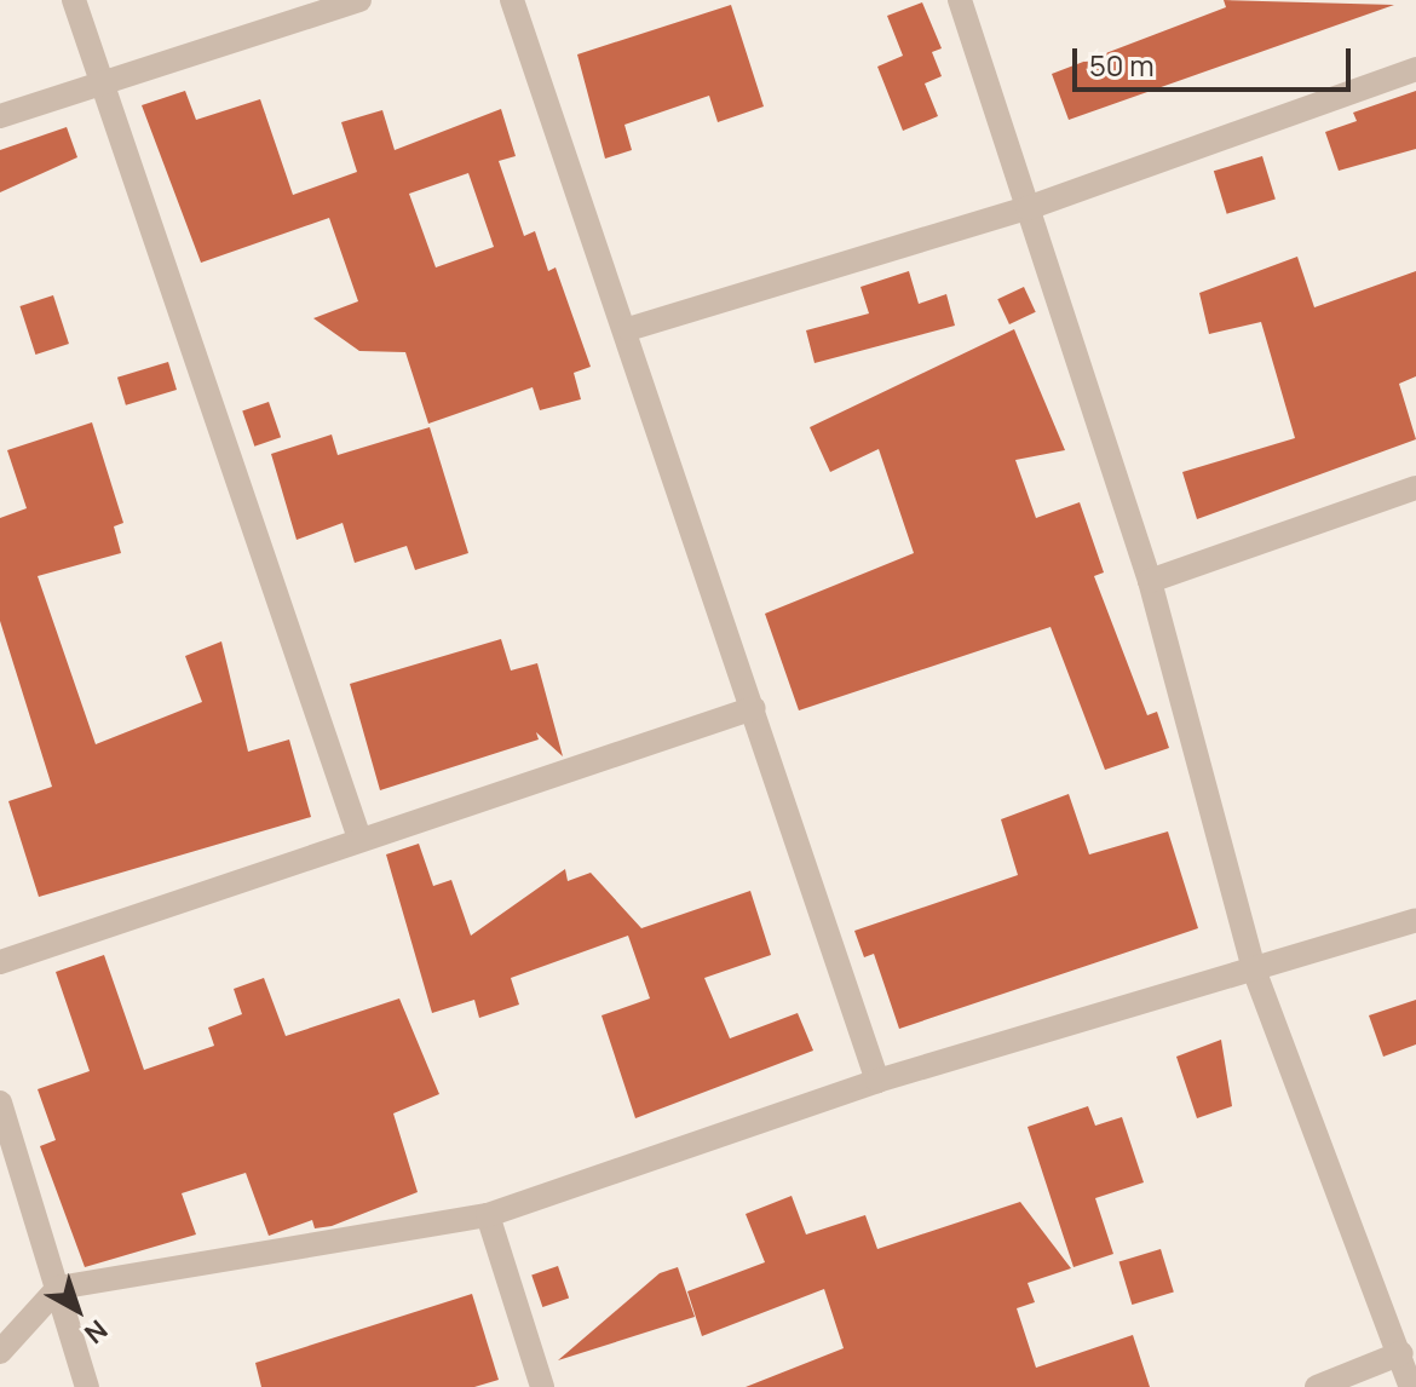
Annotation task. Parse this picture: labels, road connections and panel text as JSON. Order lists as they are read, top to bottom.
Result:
{
  "scale_bar": "50 m",
  "north": "bottom right"
}
